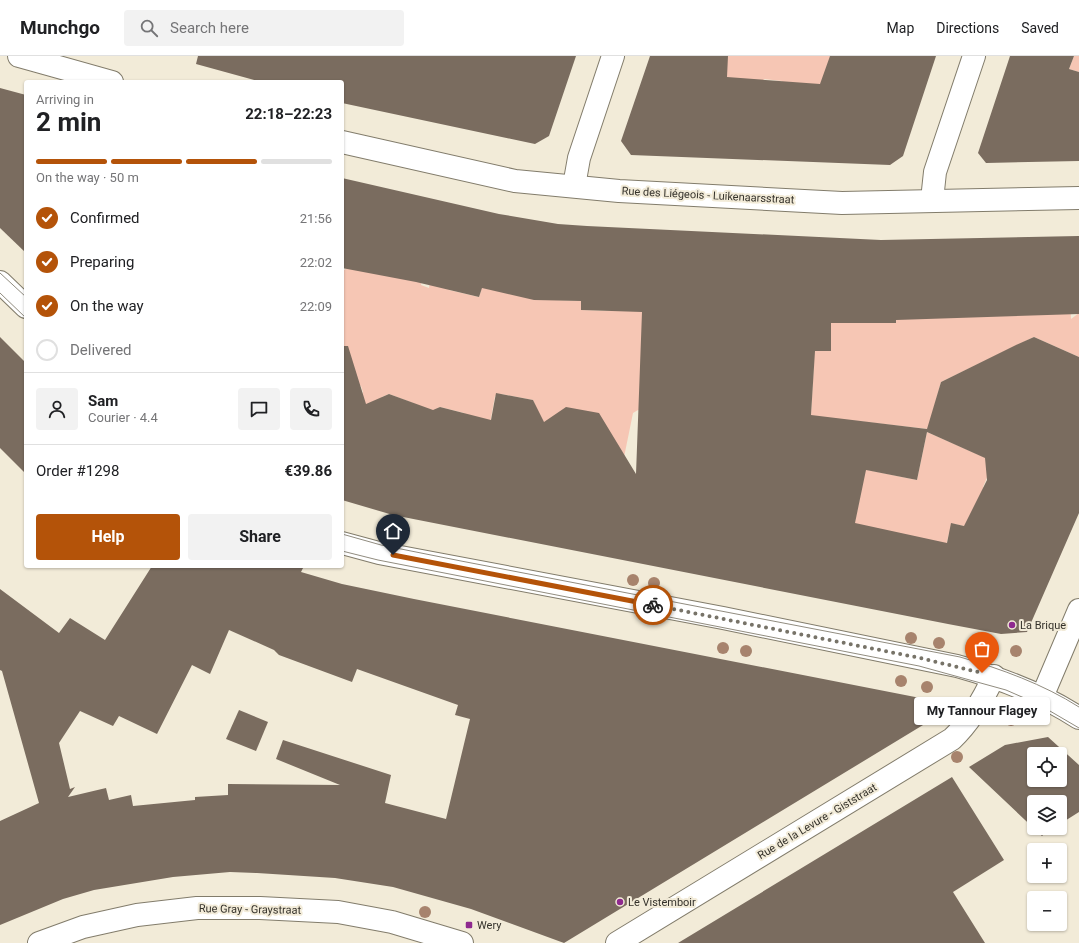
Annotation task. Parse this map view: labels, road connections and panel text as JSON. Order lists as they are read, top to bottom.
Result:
{
  "streets": {
    "street": ["Rue des Liégeois - Luikenaarsstraat", "Rue de la Levure - Giststraat", "Rue Gray - Graystraat"]
  },
  "places": {
    "other": ["La Brique", "My Tannour Flagey", "Le Vistemboir"],
    "transit": ["Wery"]
  },
  "page": {
    "header": "Munchgo",
    "search": "Search here",
    "nav": ["Map", "Directions", "Saved"],
    "heading": ["2 min", "Arriving in", "22:18–22:23"],
    "panel": [
      "Sam",
      "Courier · 4.4",
      "Order #1298",
      "€39.86"
    ],
    "bar": "On the way · 50 m",
    "list": [
      ["Confirmed", "21:56"],
      ["Preparing", "22:02"],
      ["On the way", "22:09"],
      "Delivered"
    ],
    "buttons": ["Help", "Share"],
    "bubble": "My Tannour Flagey",
    "map_buttons": ["+", "−"]
  }
}
